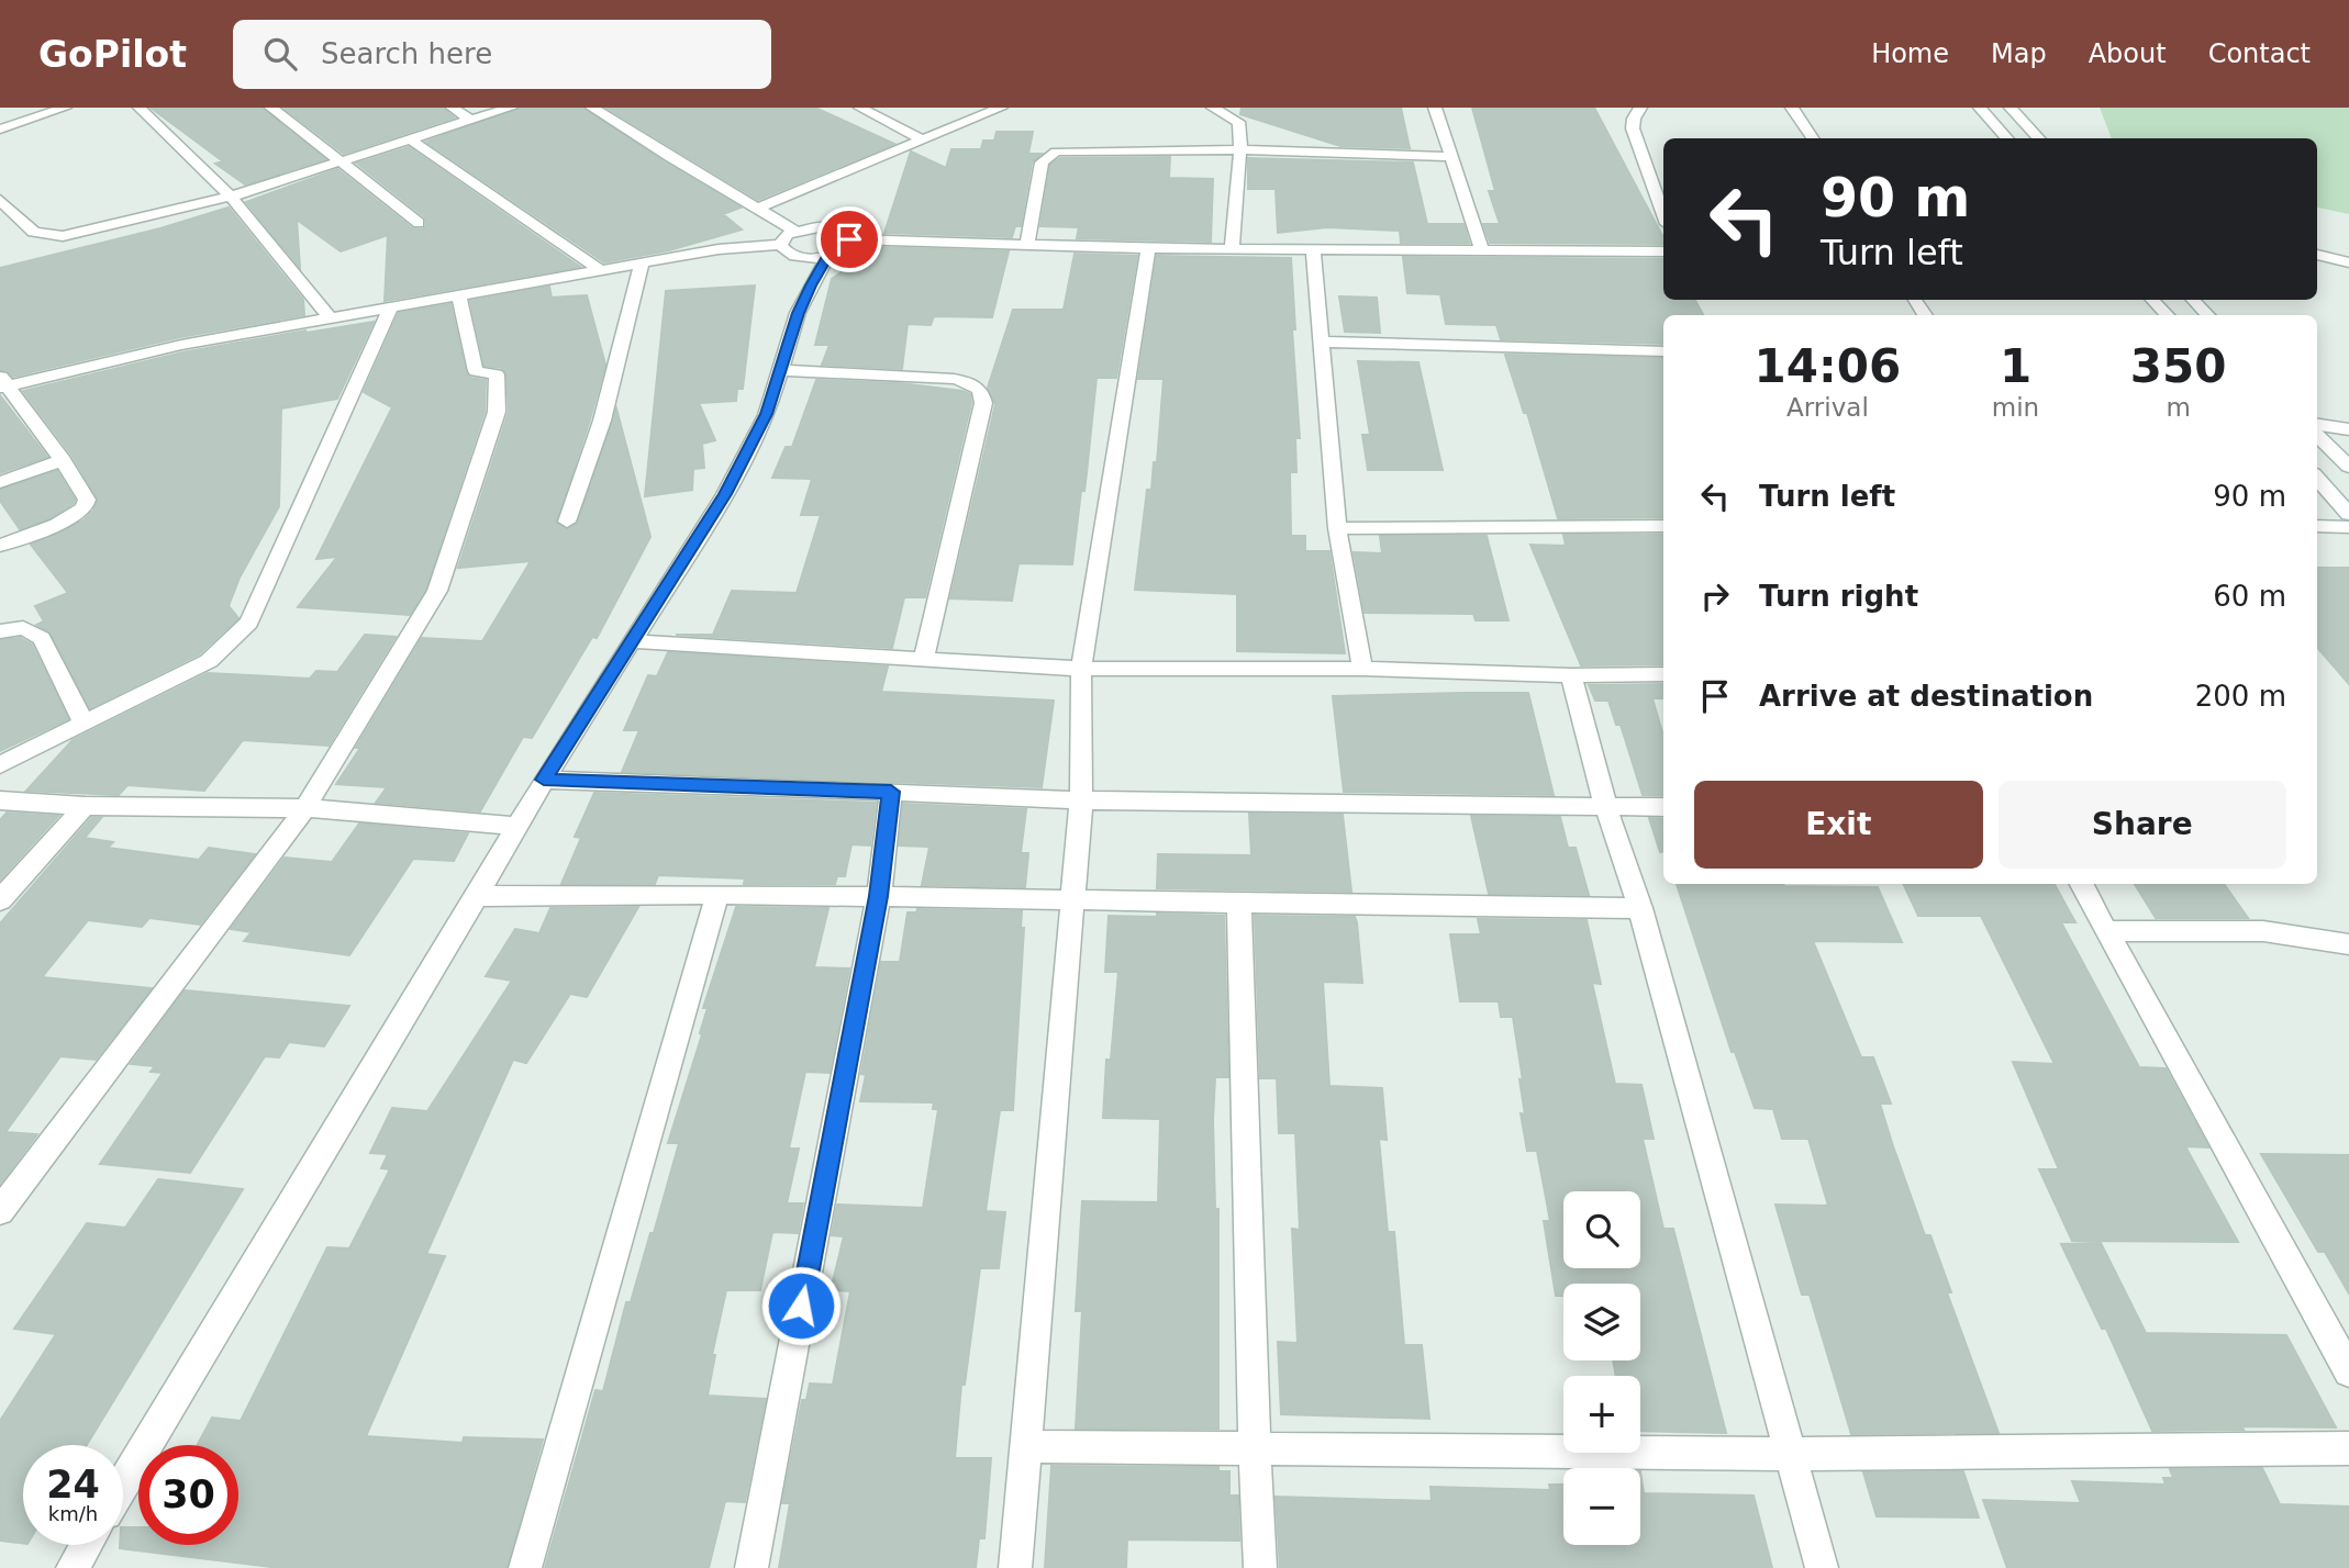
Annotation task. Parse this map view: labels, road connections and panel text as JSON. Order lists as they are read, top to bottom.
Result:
{
  "page": {
    "header": "GoPilot",
    "search": "Search here",
    "nav": [
      "Home",
      "Map",
      "About",
      "Contact"
    ],
    "turn": ["90 m", "Turn left"],
    "eta": [
      "14:06",
      "Arrival",
      "1",
      "min",
      "350",
      "m"
    ],
    "list": [
      {
        "name": "Turn left",
        "value": "90 m"
      },
      {
        "name": "Turn right",
        "value": "60 m"
      },
      {
        "name": "Arrive at destination",
        "value": "200 m"
      }
    ],
    "buttons": ["Exit", "Share"],
    "map_buttons": ["+", "−"],
    "speed": "24 km/h",
    "limit": "30"
  }
}
